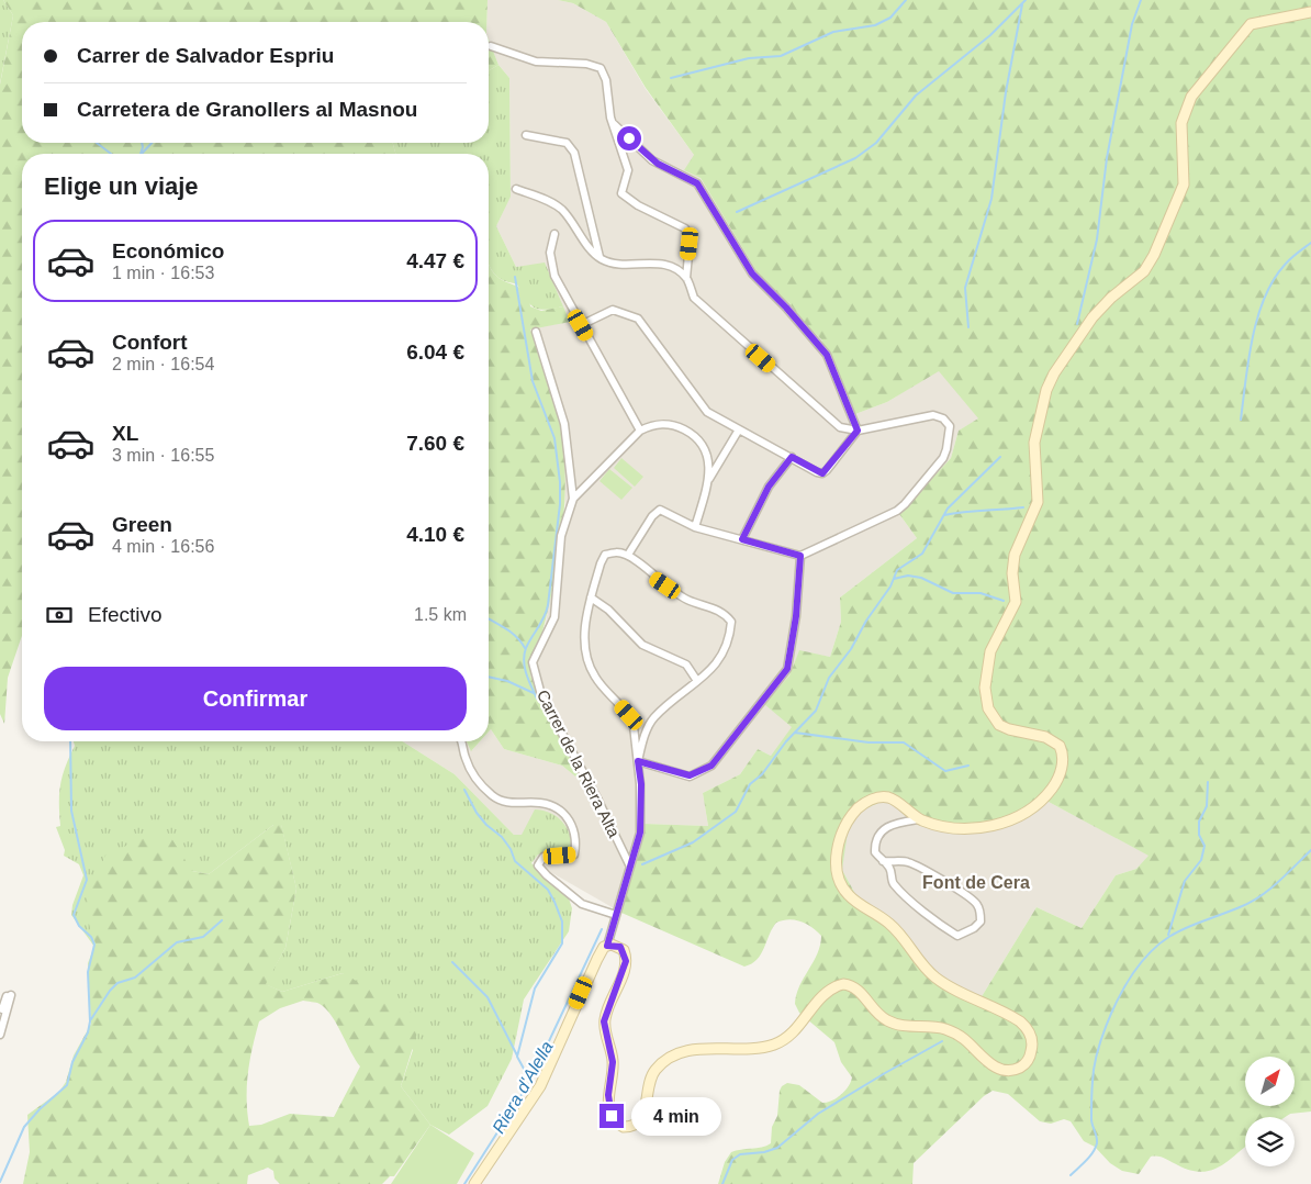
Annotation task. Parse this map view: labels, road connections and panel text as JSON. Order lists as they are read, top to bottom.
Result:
{
  "streets": {
    "street": ["Carrer de la Riera Alta"]
  },
  "districts": ["Font de Cera"],
  "water": ["Riera d'Alella"],
  "north": "top right",
  "page": {
    "banner": ["Carrer de Salvador Espriu", "Carretera de Granollers al Masnou"],
    "heading": "Elige un viaje",
    "list": [
      {
        "name": "Económico",
        "note": "1 min · 16:53",
        "value": "4.47 €"
      },
      {
        "name": "Confort",
        "note": "2 min · 16:54",
        "value": "6.04 €"
      },
      {
        "name": "XL",
        "note": "3 min · 16:55",
        "value": "7.60 €"
      },
      {
        "name": "Green",
        "note": "4 min · 16:56",
        "value": "4.10 €"
      }
    ],
    "pay": ["Efectivo", "1.5 km"],
    "buttons": "Confirmar",
    "bubble": "4 min"
  }
}
